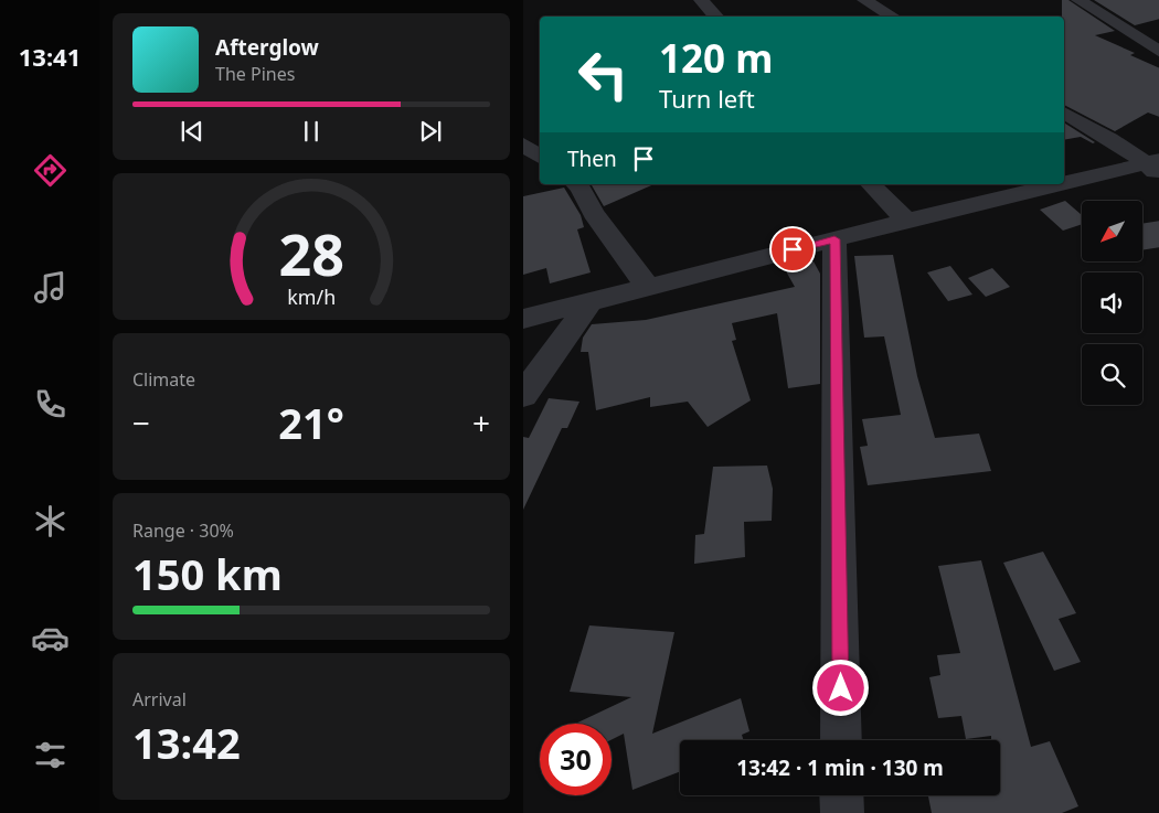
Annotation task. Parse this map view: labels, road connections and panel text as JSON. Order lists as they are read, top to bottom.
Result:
{
  "north": "bottom left",
  "page": {
    "tabs": "13:41",
    "turn": ["120 m", "Turn left"],
    "song": ["Afterglow", "The Pines"],
    "then": "Then",
    "tile": [
      "Climate",
      ["Range · 30%", "150 km"],
      ["Arrival", "13:42"]
    ],
    "heat": ["−", "21°", "+"],
    "limit": "30",
    "trip": "13:42 · 1 min · 130 m",
    "gauge": ["28", "km/h"]
  }
}
